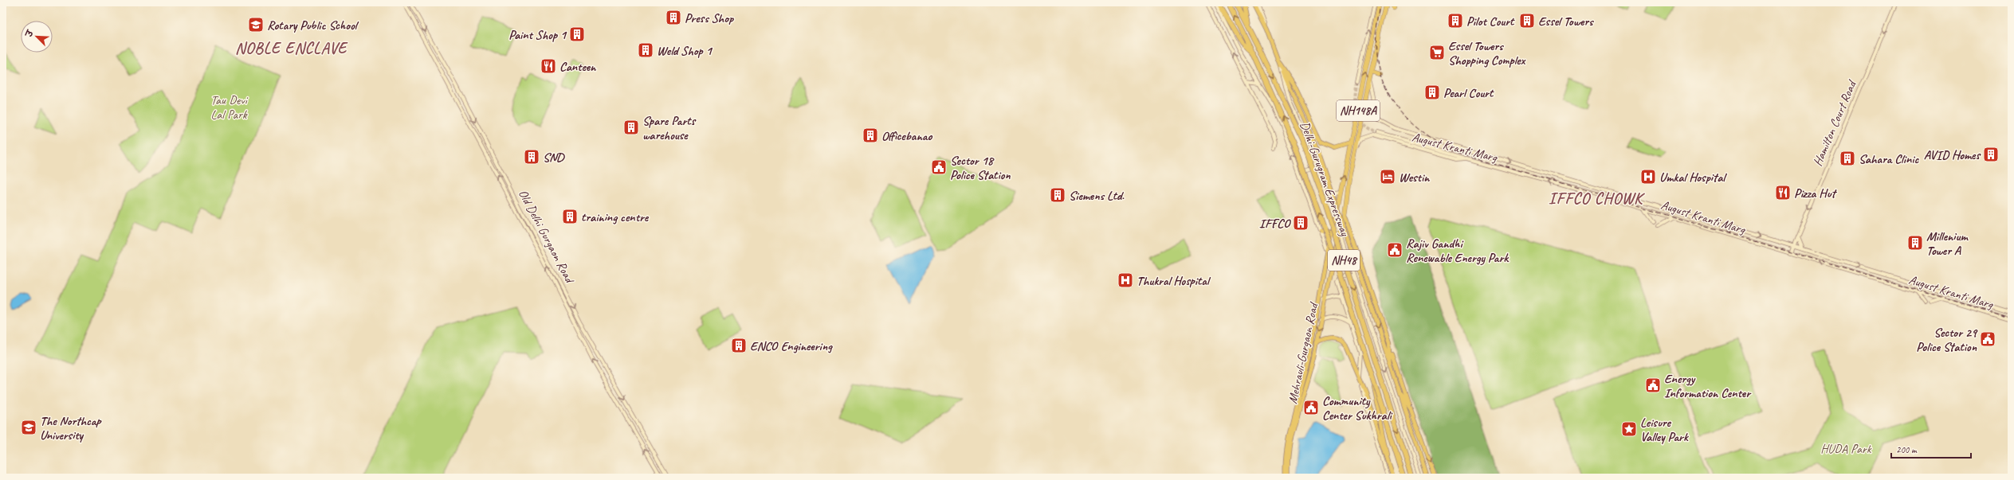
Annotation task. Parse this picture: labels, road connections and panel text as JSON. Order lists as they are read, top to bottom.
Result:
{
  "streets": {
    "highway": ["NH148A", "Delhi-Gurugram Expressway", "NH48"],
    "main road": [
      "Hamilton Court Road",
      "August Kranti Marg",
      "Old Delhi Gurgaon Road",
      "Mehrauli-Gurgaon Road"
    ]
  },
  "crossings": [
    ["NH148A", "August Kranti Marg"],
    ["NH148A", "Mehrauli-Gurgaon Road"],
    ["Hamilton Court Road", "August Kranti Marg"]
  ],
  "one_way": ["Hamilton Court Road"],
  "districts": ["NOBLE ENCLAVE", "IFFCO CHOWK"],
  "parks": ["Tau Devi Lal Park", "HUDA Park"],
  "places": {
    "building": [
      "Press Shop",
      "Pilot Court",
      "Essel Towers",
      "Paint Shop 1",
      "Weld Shop 1",
      "Pearl Court",
      "Spare Parts warehouse",
      "Officebanao",
      "AVID Homes",
      "SND",
      "Sahara Clinic",
      "Siemens Ltd.",
      "training centre",
      "IFFCO",
      "Millenium Tower A",
      "ENCO Engineering"
    ],
    "school or university": ["Rotary Public School", "The Northcap University"],
    "supermarket": ["Essel Towers Shopping Complex"],
    "restaurant": ["Canteen", "Pizza Hut"],
    "public building": [
      "Sector 18 Police Station",
      "Rajiv Gandhi Renewable Energy Park",
      "Sector 29 Police Station",
      "Energy Information Center",
      "Community Center Sukhrali"
    ],
    "hotel": ["Westin"],
    "hospital": ["Umkal Hospital", "Thukral Hospital"],
    "place": ["Leisure Valley Park"]
  },
  "scale_bar": "200 m",
  "north": "top left"
}
